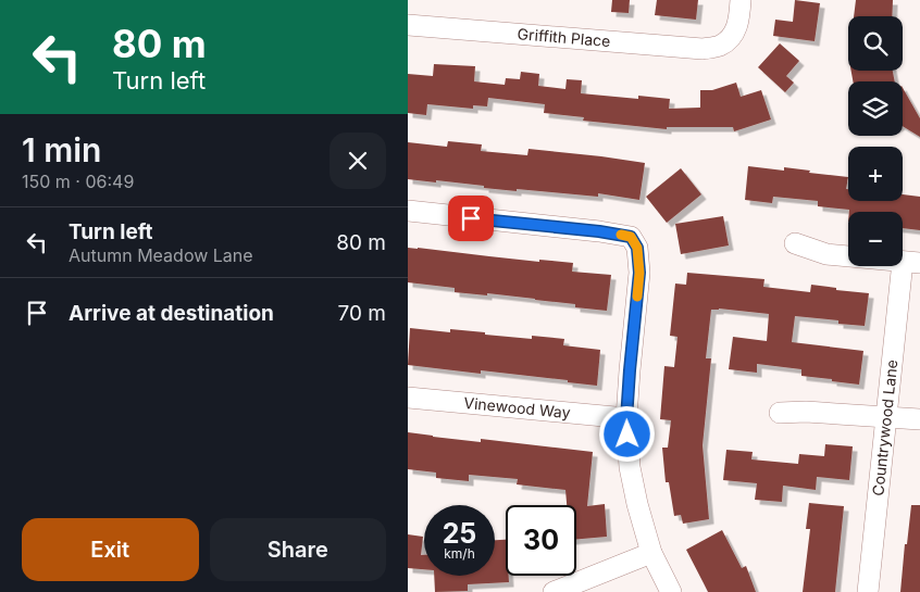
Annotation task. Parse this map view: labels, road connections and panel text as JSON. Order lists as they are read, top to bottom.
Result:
{
  "streets": {
    "street": ["Griffith Place", "Vinewood Way", "Countrywood Lane"]
  },
  "page": {
    "turn": ["80 m", "Turn left"],
    "map_buttons": ["+", "−"],
    "heading": ["1 min", "150 m · 06:49"],
    "list": [
      {
        "name": "Turn left",
        "note": "Autumn Meadow Lane",
        "value": "80 m"
      },
      {
        "name": "Arrive at destination",
        "value": "70 m"
      }
    ],
    "speed": "25 km/h",
    "limit": "30",
    "buttons": ["Exit", "Share"]
  }
}
